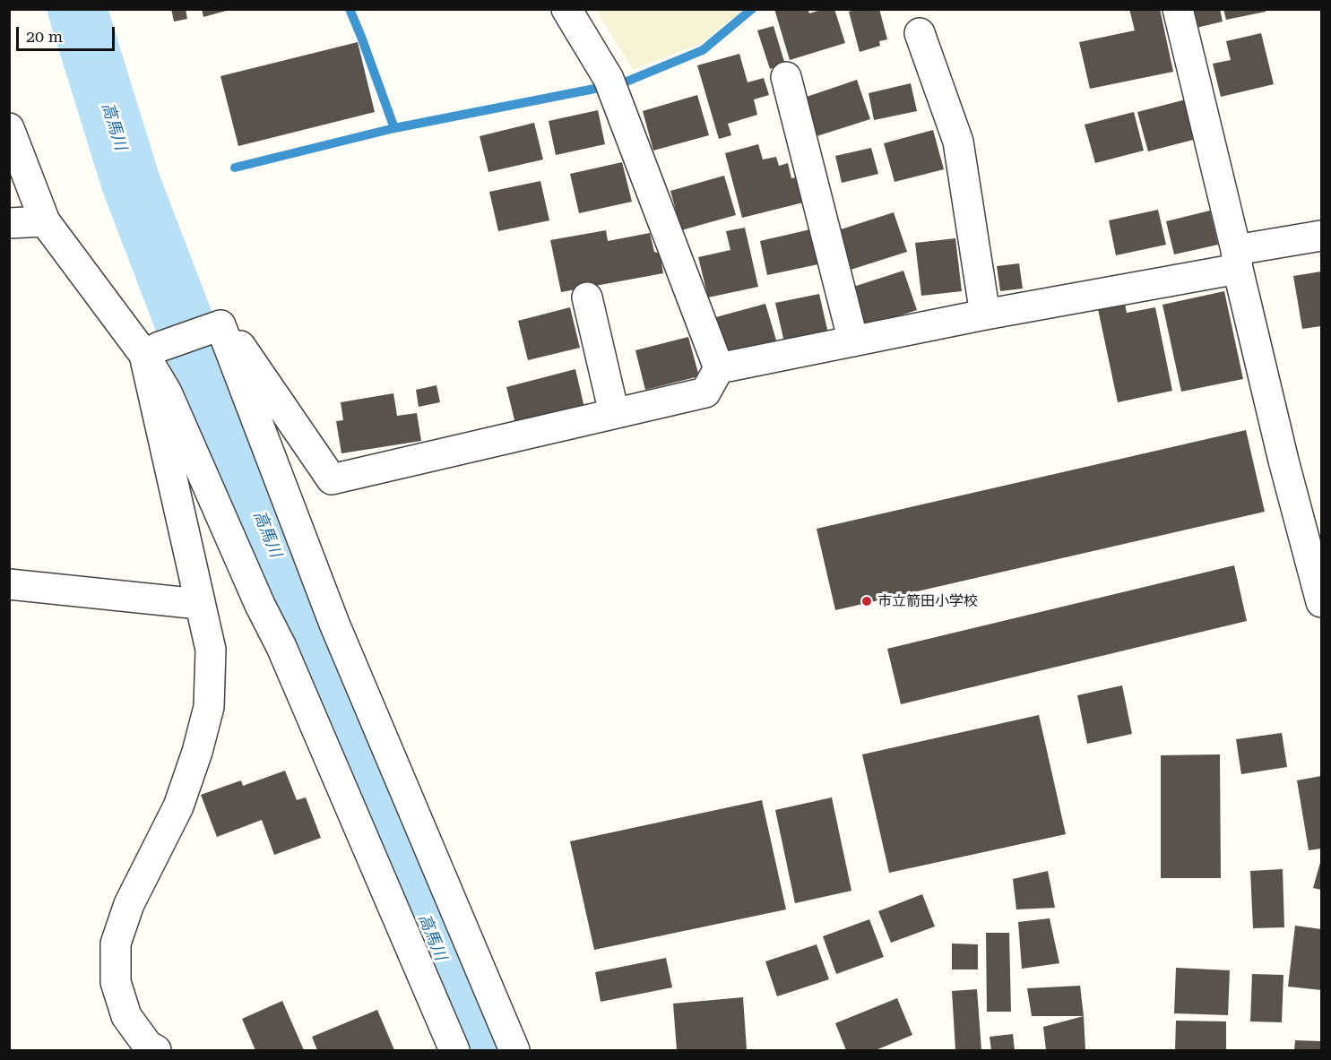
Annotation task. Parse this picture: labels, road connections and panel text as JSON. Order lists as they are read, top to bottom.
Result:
{
  "water": ["高馬川"],
  "places": ["市立箭田小学校"],
  "scale_bar": "20 m"
}
